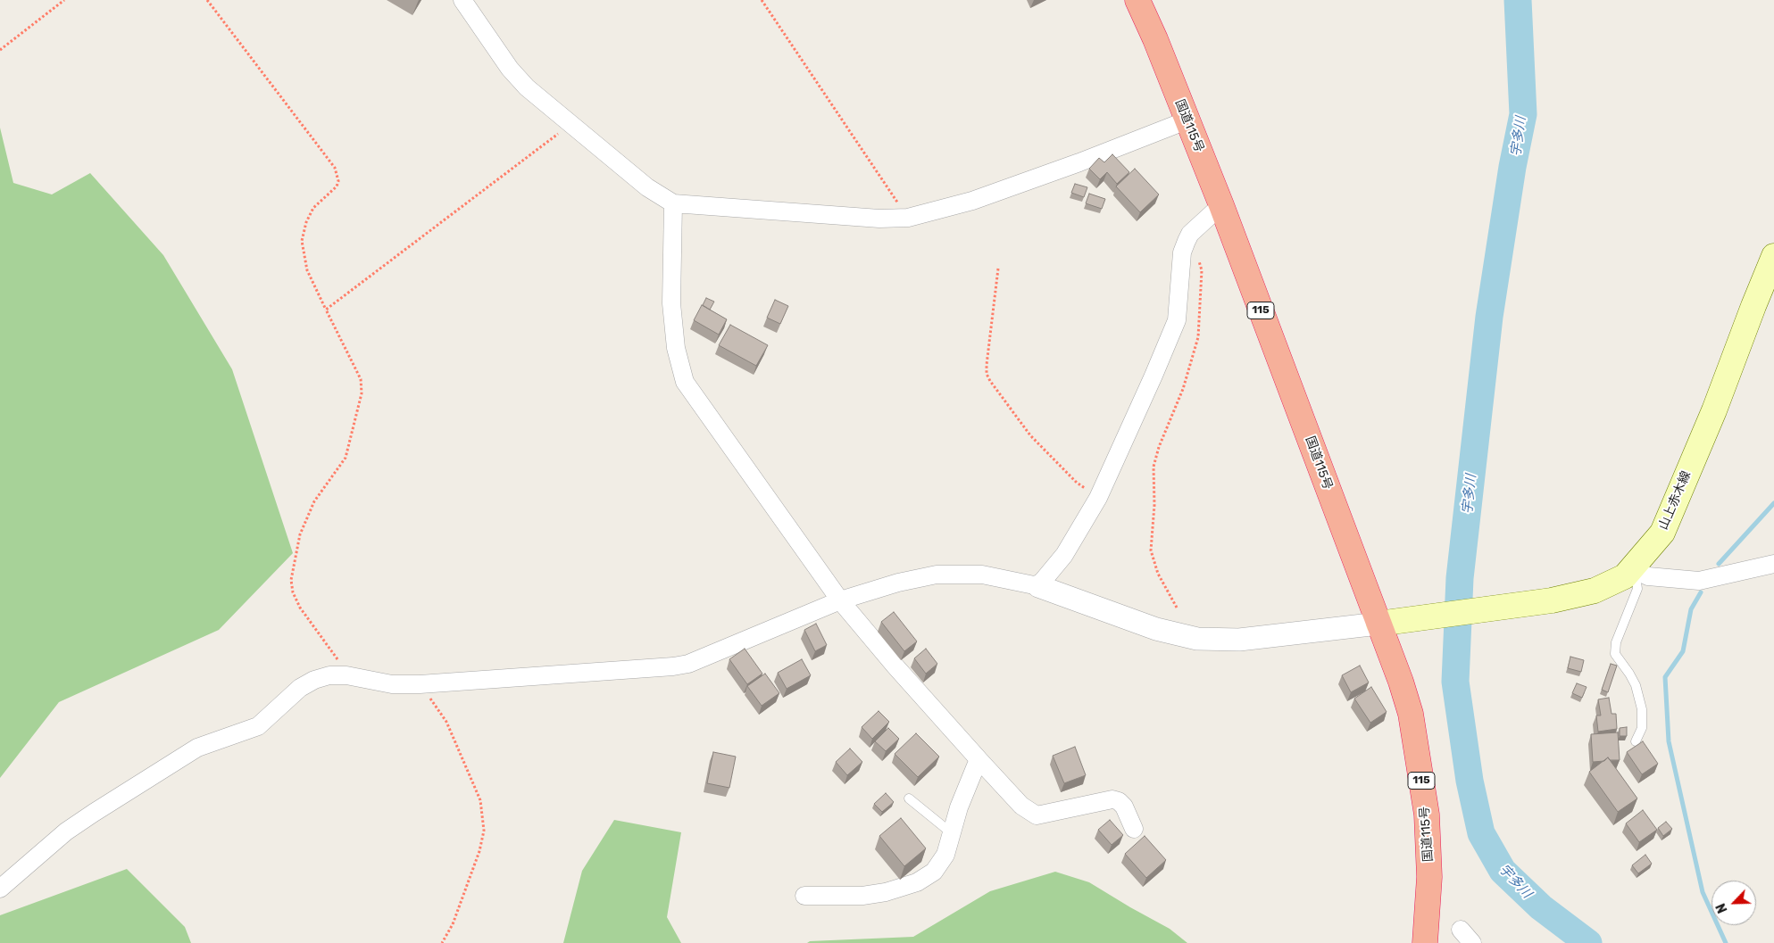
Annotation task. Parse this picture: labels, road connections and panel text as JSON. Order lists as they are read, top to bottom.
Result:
{
  "streets": {
    "highway": ["国道115号", "115"],
    "main road": ["山上赤木線"]
  },
  "crossings": [
    ["国道115号", "山上赤木線"]
  ],
  "water": ["宇多川"],
  "north": "bottom left"
}
